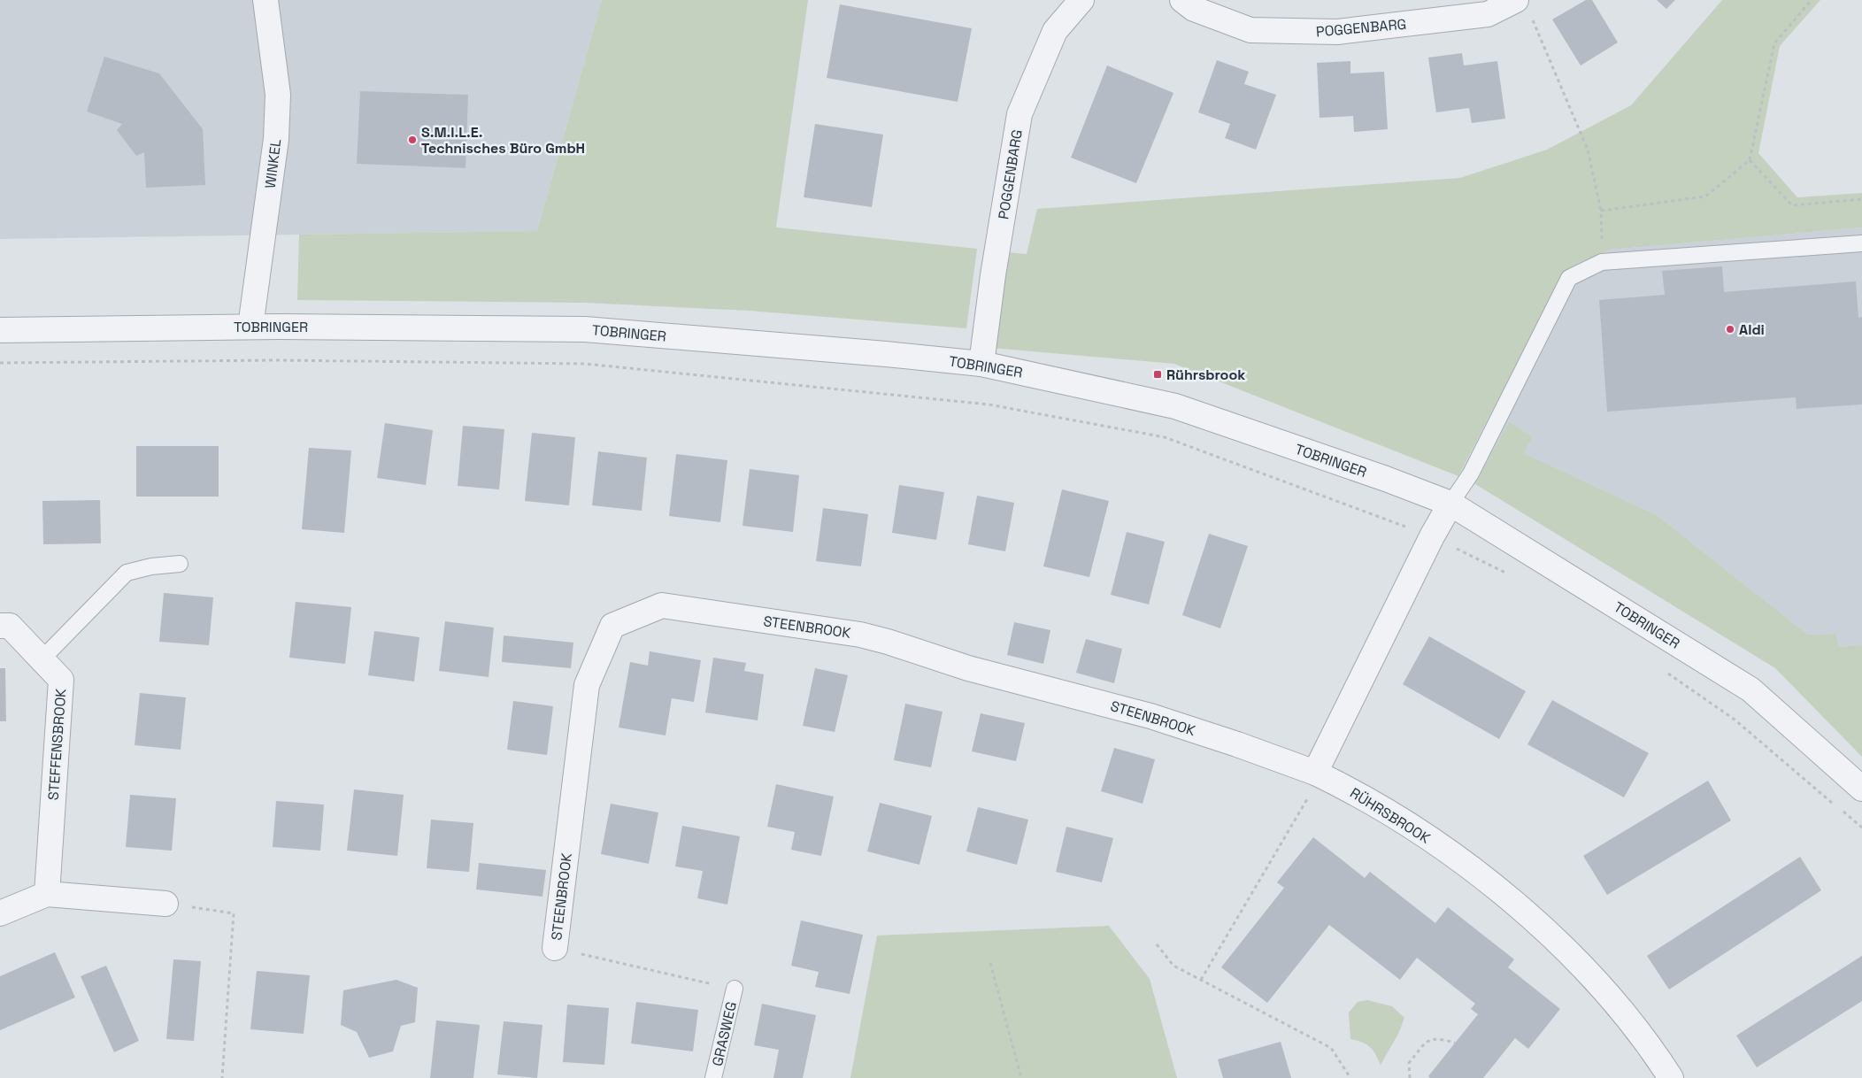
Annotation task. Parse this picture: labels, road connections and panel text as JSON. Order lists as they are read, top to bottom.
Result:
{
  "streets": {
    "street": [
      "POGGENBARG",
      "WINKEL",
      "TOBRINGER",
      "STEENBROOK",
      "STEFFENSBROOK",
      "RÜHRSBROOK"
    ],
    "lane": ["GRASWEG"]
  },
  "crossings": [
    ["POGGENBARG", "TOBRINGER"],
    ["WINKEL", "TOBRINGER"],
    ["STEENBROOK", "RÜHRSBROOK"]
  ],
  "places": {
    "other": ["S.M.I.L.E. Technisches Büro GmbH", "Aldi"],
    "transit": ["Rührsbrook"]
  }
}
